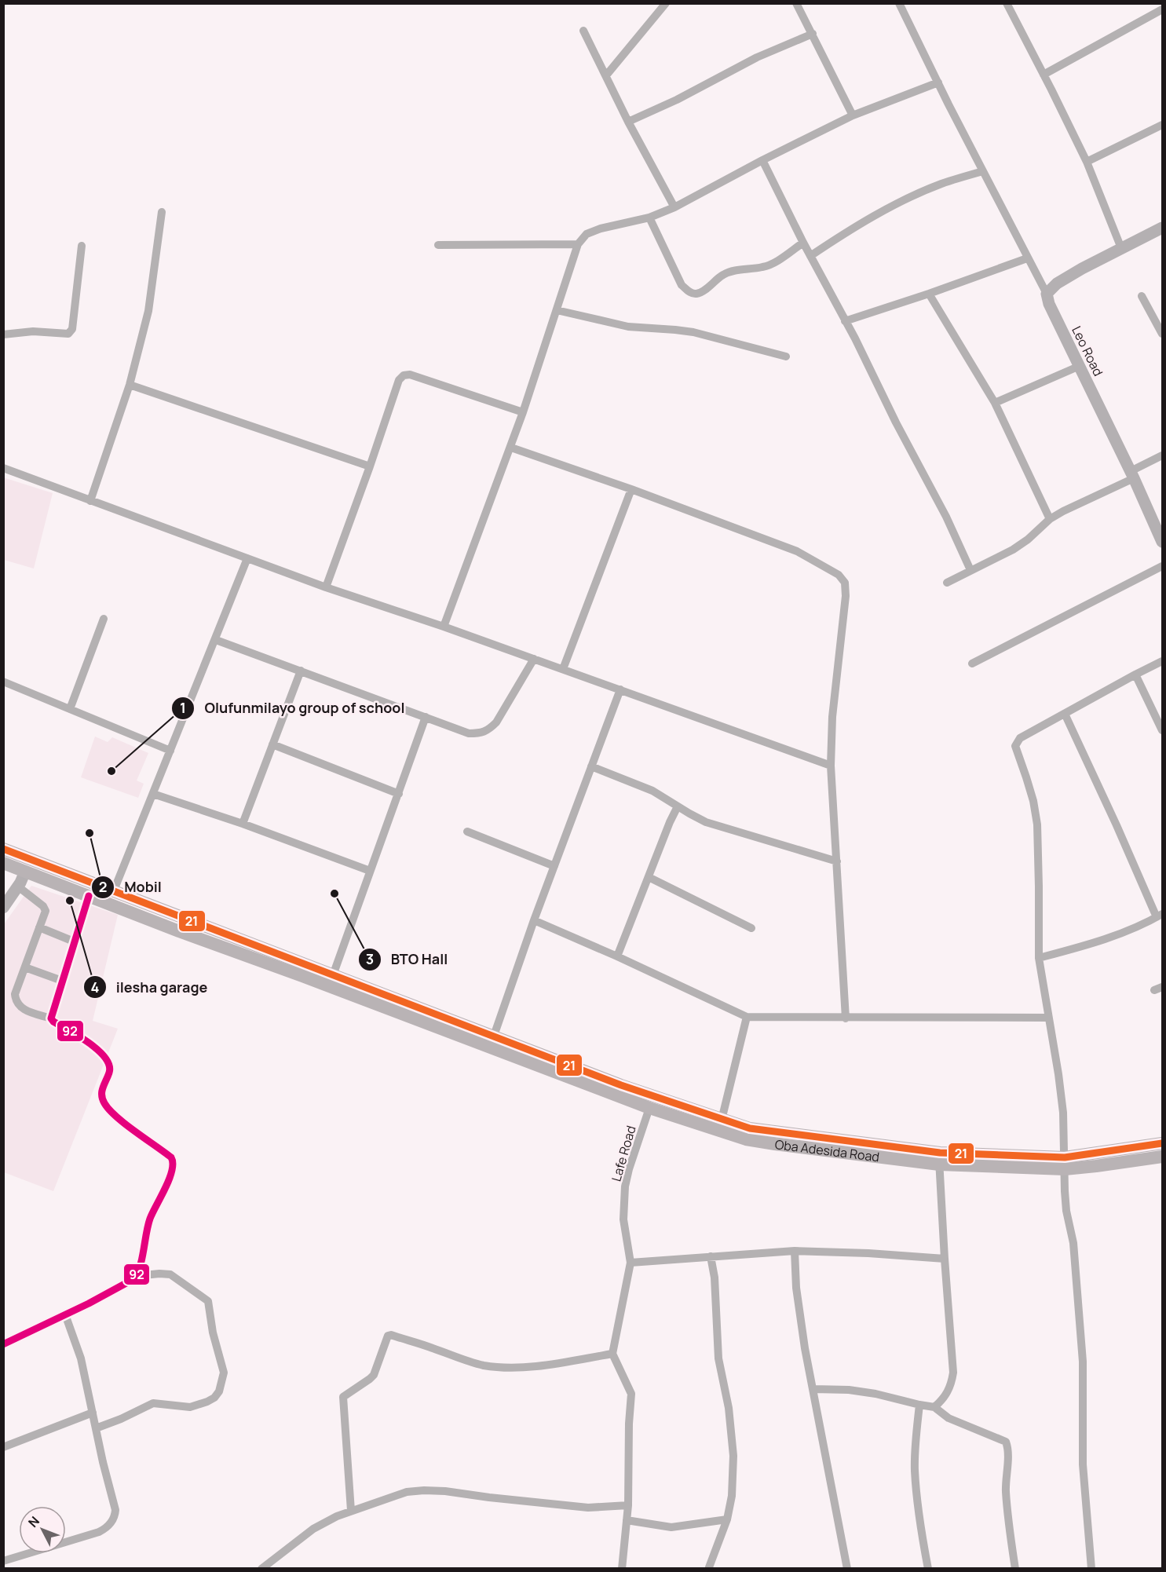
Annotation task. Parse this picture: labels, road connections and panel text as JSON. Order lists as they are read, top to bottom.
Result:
{
  "streets": {
    "main road": ["Oba Adesida Road"],
    "street": ["Leo Road", "Lafe Road"]
  },
  "crossings": [
    ["Oba Adesida Road", "Lafe Road"]
  ],
  "places": [
    "Olufunmilayo group of school",
    "Mobil",
    "BTO Hall",
    "ilesha garage"
  ],
  "lines": ["transit line 21", "transit line 92"],
  "north": "top left"
}
